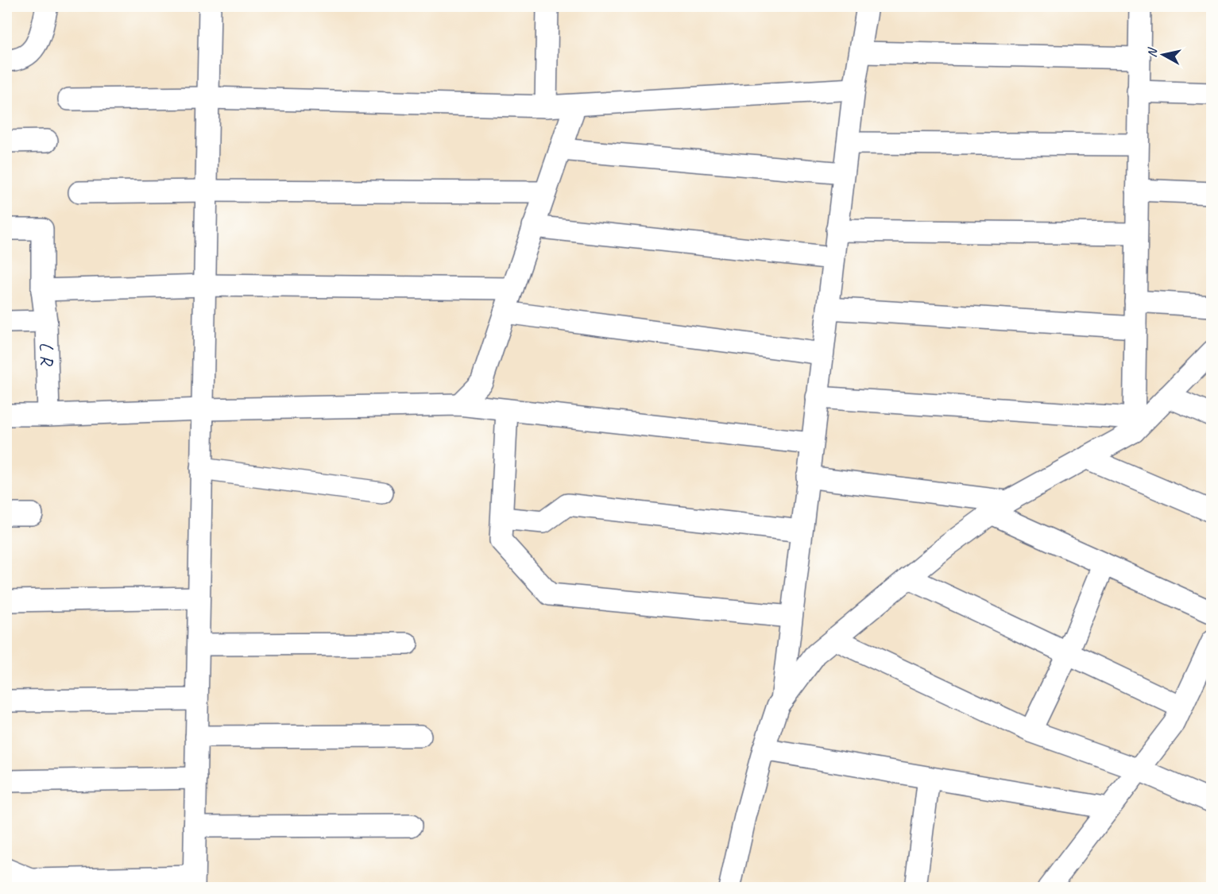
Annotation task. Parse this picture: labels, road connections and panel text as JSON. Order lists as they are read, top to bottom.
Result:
{
  "streets": {
    "street": ["L R"]
  },
  "north": "left"
}
